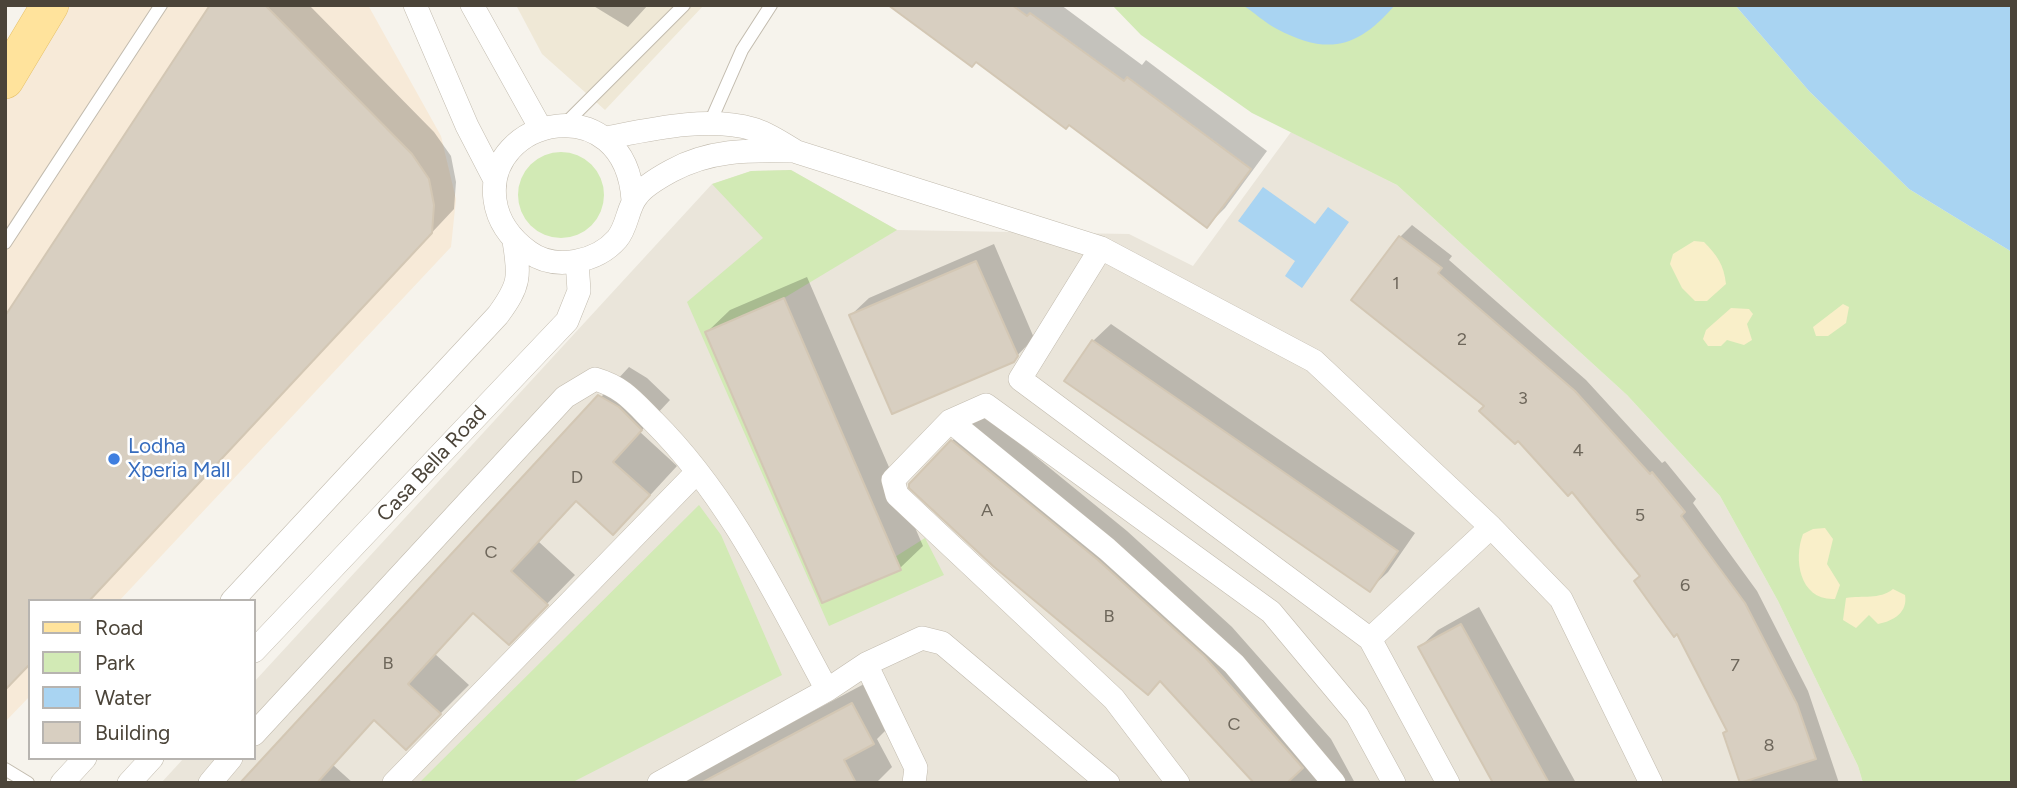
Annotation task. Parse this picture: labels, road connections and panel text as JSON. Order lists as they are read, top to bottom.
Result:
{
  "streets": {
    "street": ["Casa Bella Road"]
  },
  "places": ["Lodha Xperia Mall"],
  "house_numbers": [
    "1",
    "2",
    "3",
    "4",
    "D",
    "A",
    "5",
    "C",
    "6",
    "B",
    "B",
    "7",
    "C",
    "8"
  ],
  "legend": [
    "Road",
    "Park",
    "Water",
    "Building"
  ]
}
